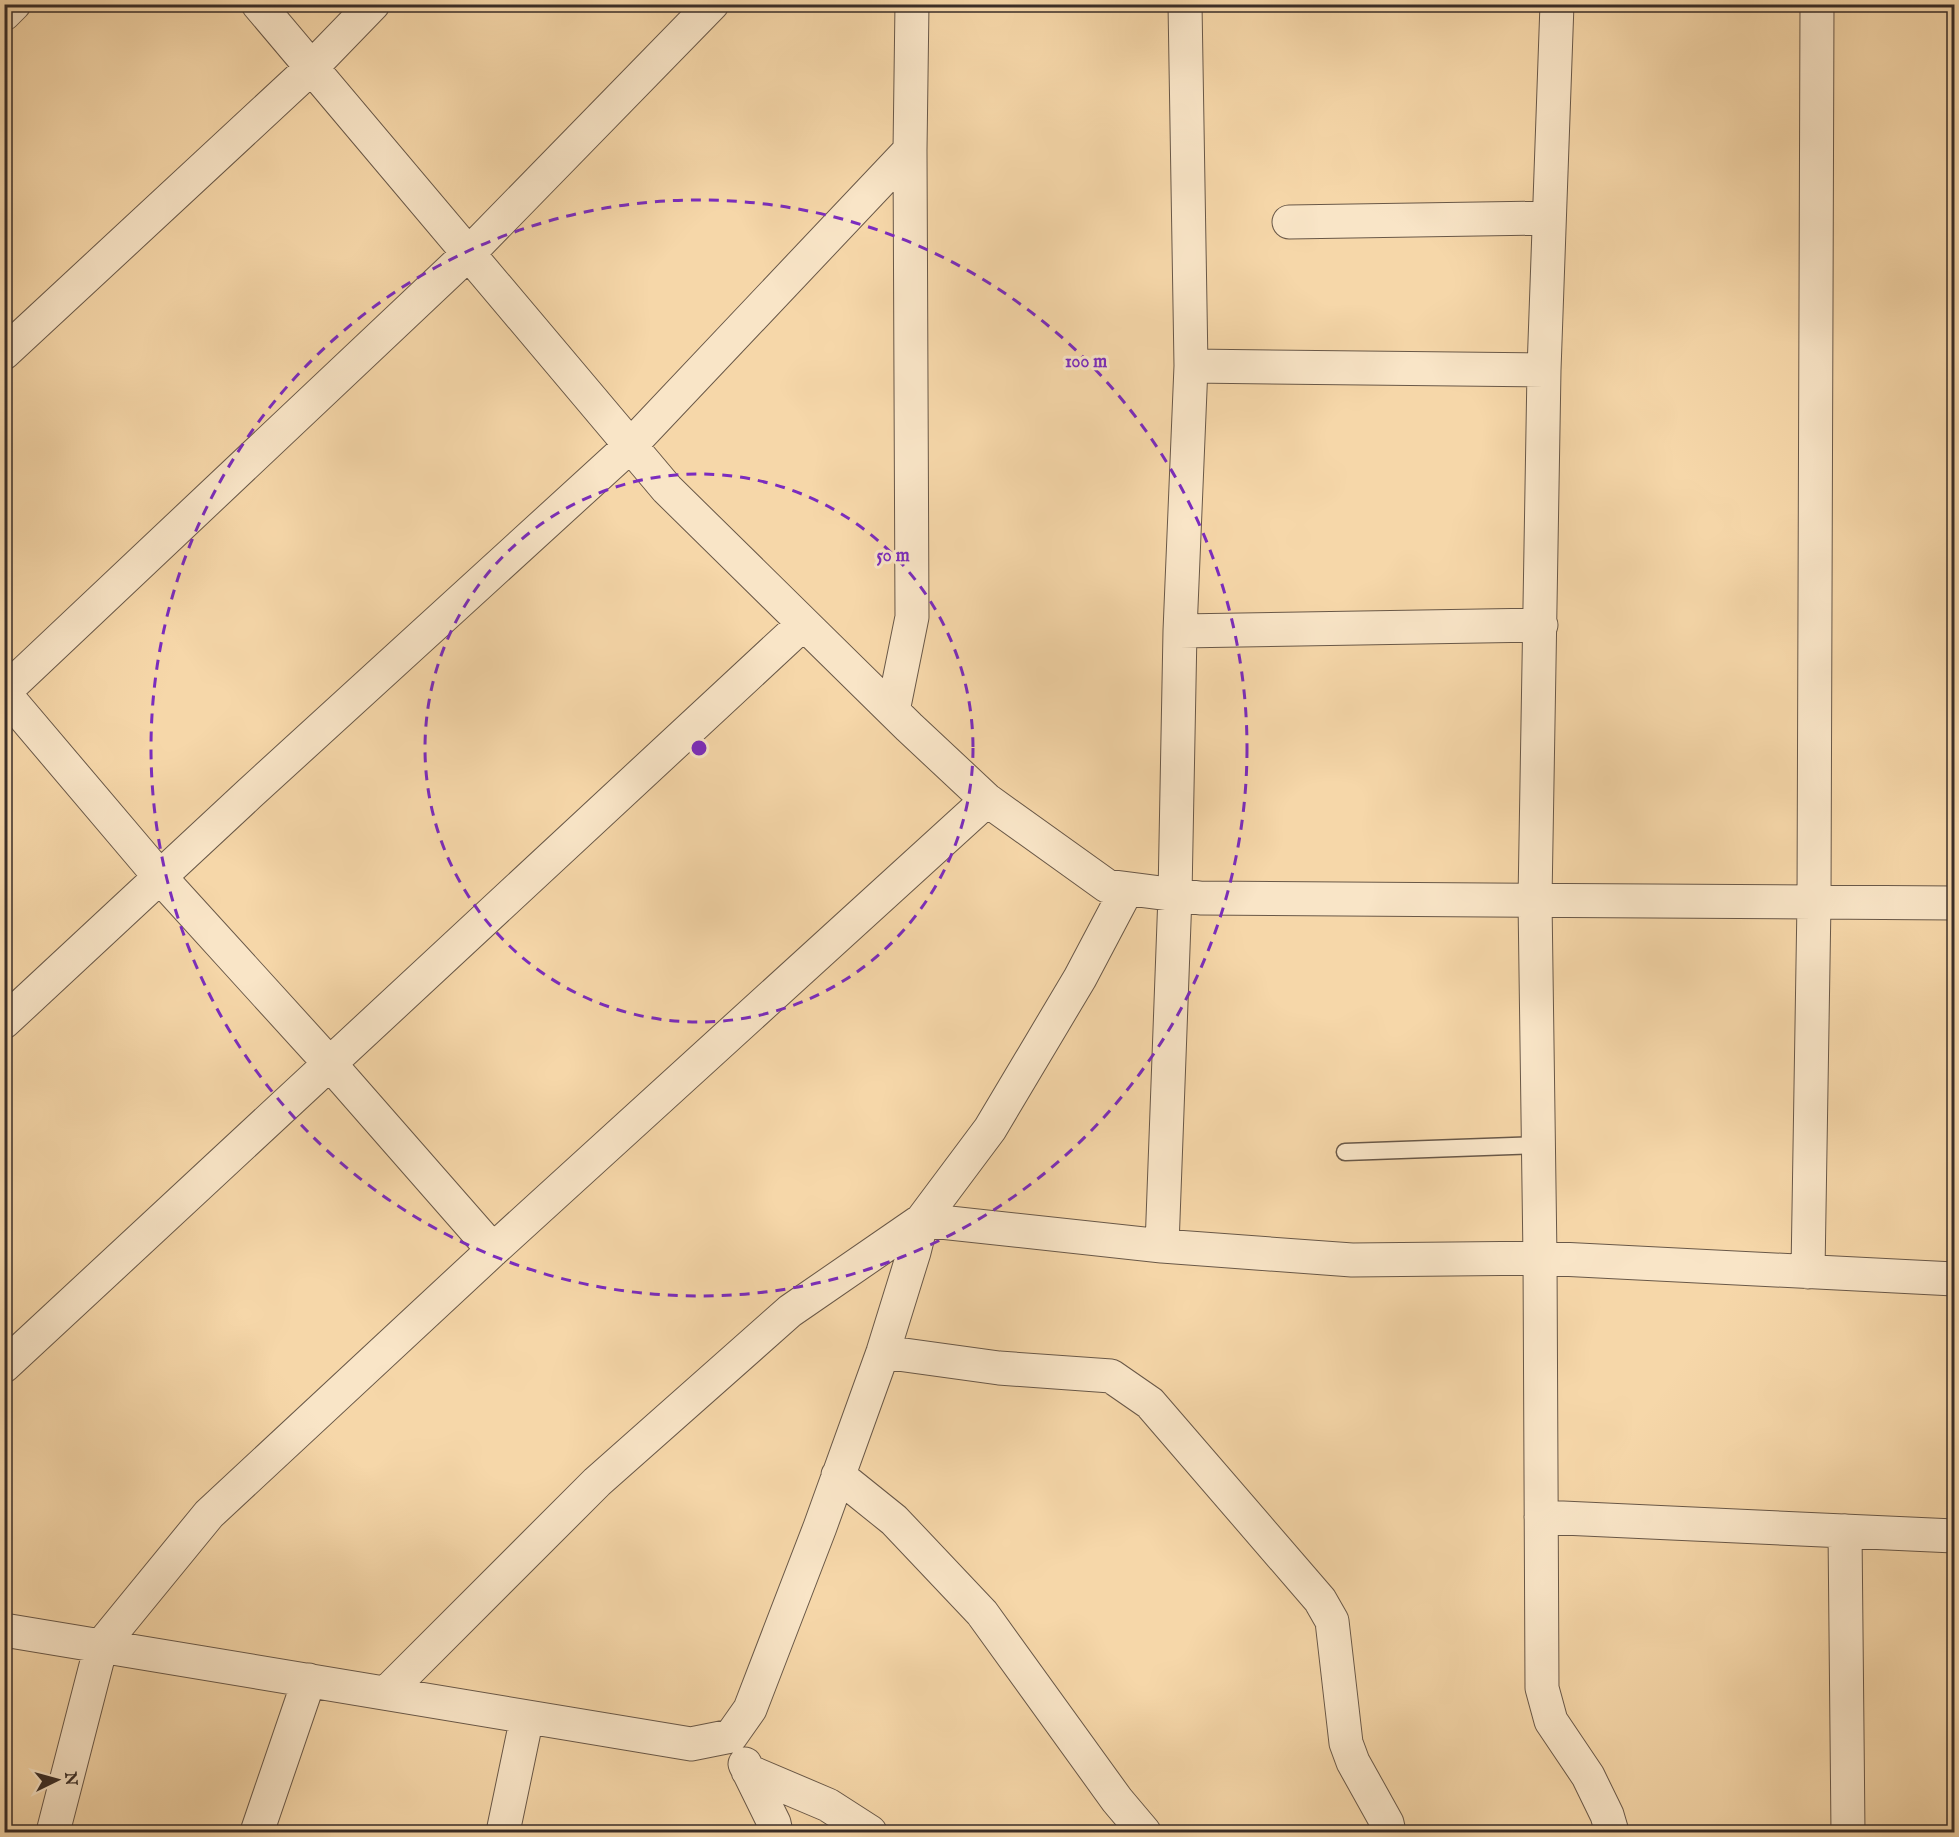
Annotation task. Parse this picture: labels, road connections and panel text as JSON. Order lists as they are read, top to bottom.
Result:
{
  "north": "right",
  "rings": ["100 m", "50 m"]
}
